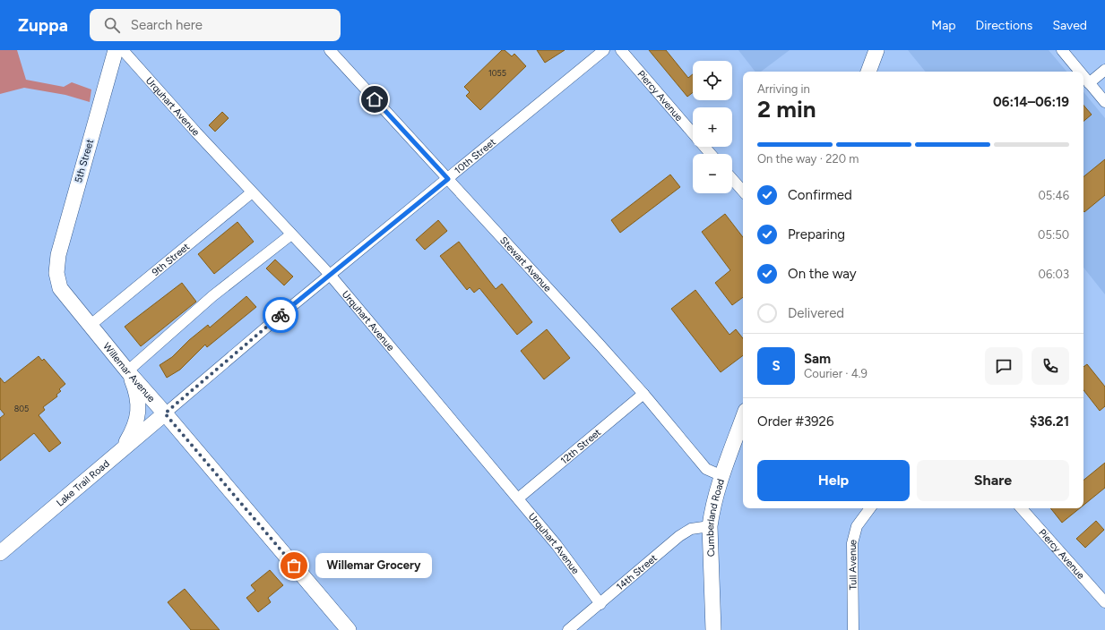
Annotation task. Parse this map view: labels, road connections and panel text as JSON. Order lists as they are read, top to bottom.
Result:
{
  "streets": {
    "street": [
      "Piercy Avenue",
      "Urquhart Avenue",
      "10th Street",
      "5th Street",
      "9th Street",
      "Stewart Avenue",
      "Willemar Avenue",
      "12th Street",
      "Lake Trail Road",
      "Cumberland Road",
      "Tull Avenue",
      "14th Street"
    ]
  },
  "crossings": [
    ["Urquhart Avenue", "10th Street"],
    ["Urquhart Avenue", "9th Street"],
    ["Urquhart Avenue", "12th Street"],
    ["Urquhart Avenue", "14th Street"],
    ["10th Street", "Stewart Avenue"],
    ["10th Street", "Willemar Avenue"],
    ["10th Street", "Lake Trail Road"],
    ["5th Street", "Willemar Avenue"],
    ["9th Street", "Willemar Avenue"],
    ["Stewart Avenue", "12th Street"],
    ["Stewart Avenue", "Cumberland Road"],
    ["Willemar Avenue", "Lake Trail Road"],
    ["Cumberland Road", "14th Street"]
  ],
  "places": ["Willemar Grocery"],
  "house_numbers": ["1055", "805"],
  "page": {
    "header": "Zuppa",
    "search": "Search here",
    "nav": ["Map", "Directions", "Saved"],
    "map_buttons": ["+", "−"],
    "heading": ["2 min", "Arriving in", "06:14–06:19"],
    "panel": [
      "Sam",
      "Courier · 4.9",
      "Order #3926",
      "$36.21"
    ],
    "bar": "On the way · 220 m",
    "list": [
      ["Confirmed", "05:46"],
      ["Preparing", "05:50"],
      ["On the way", "06:03"],
      "Delivered"
    ],
    "round": "S",
    "buttons": ["Help", "Share"],
    "bubble": "Willemar Grocery"
  }
}
